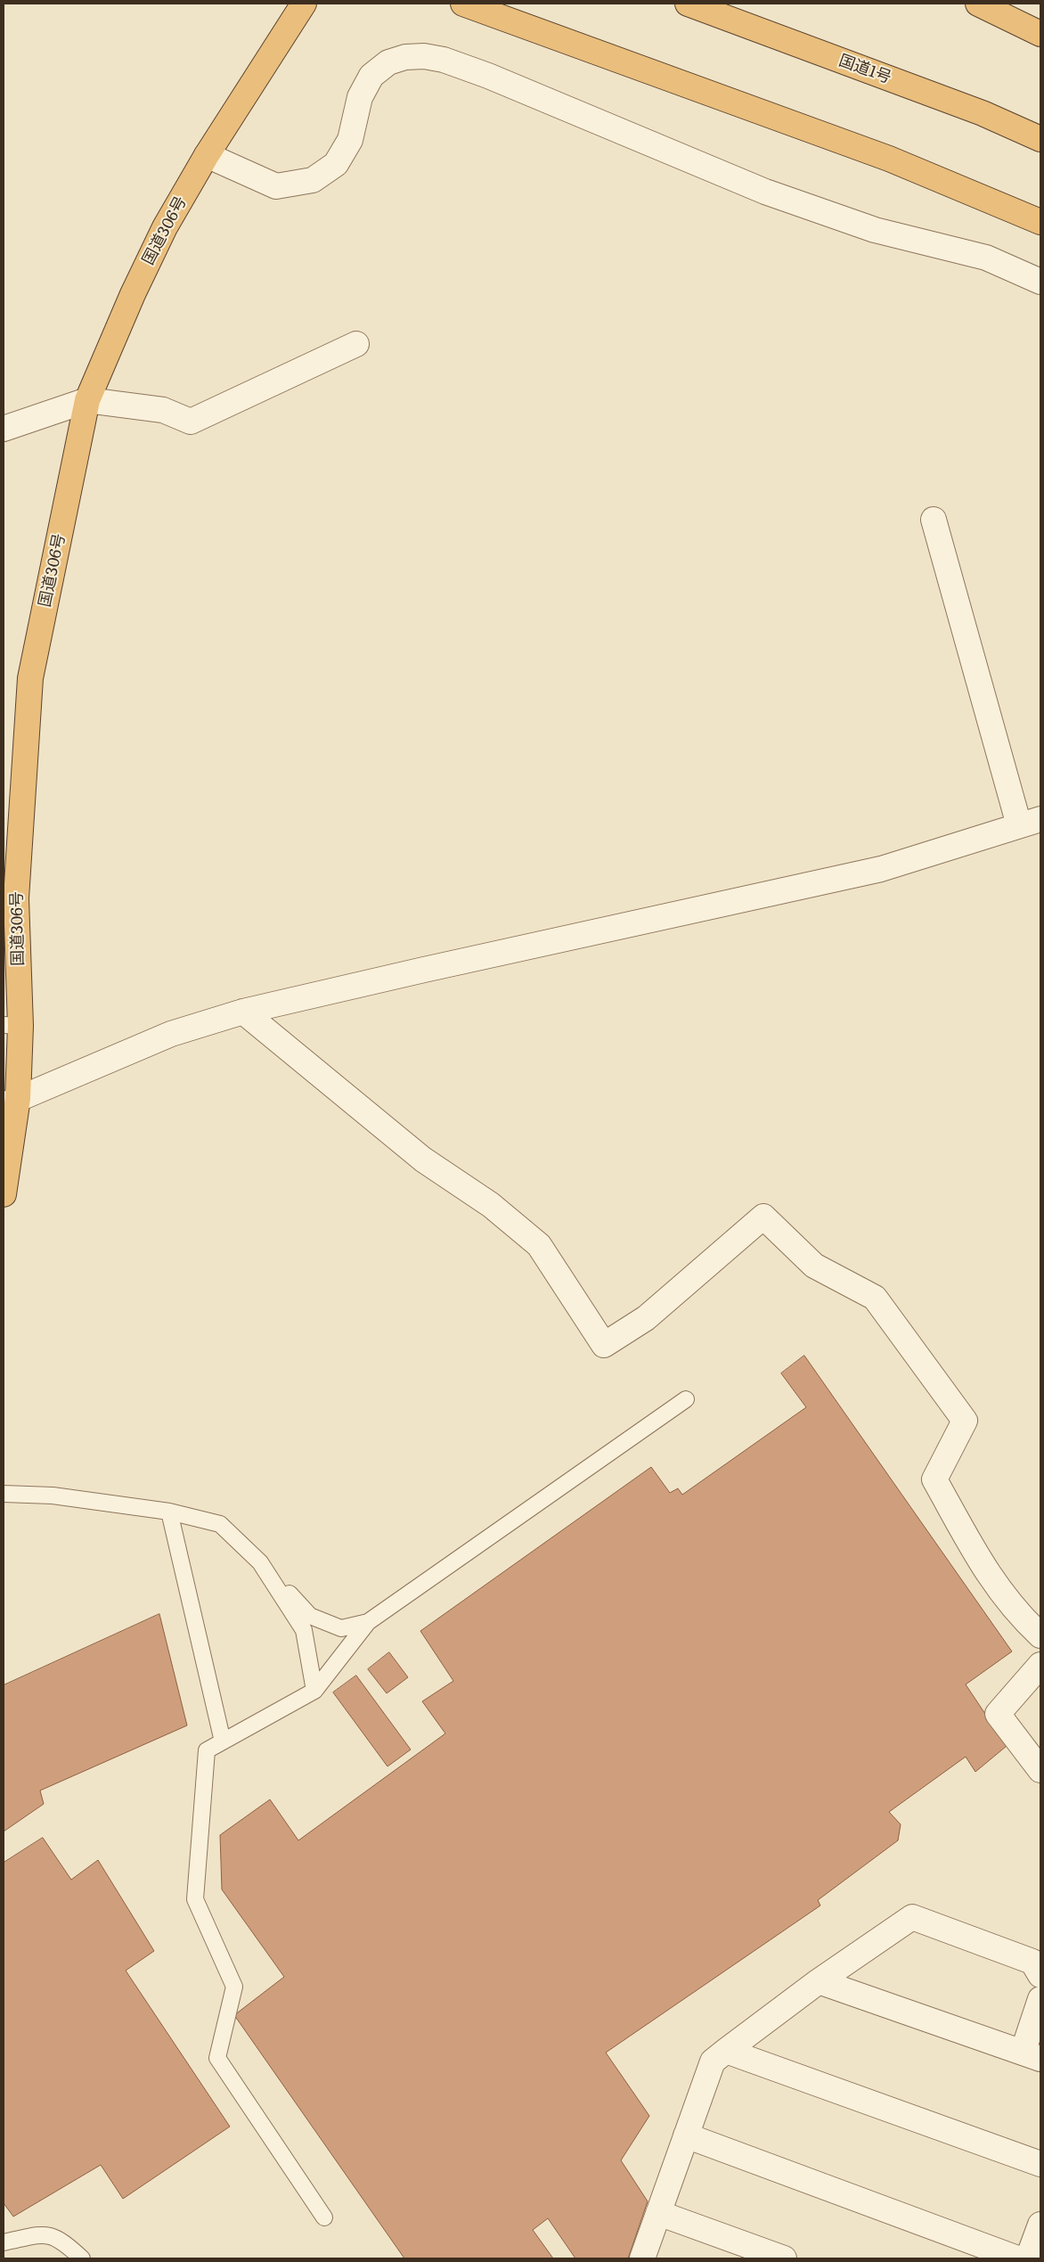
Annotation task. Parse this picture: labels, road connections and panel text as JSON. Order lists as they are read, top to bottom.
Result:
{
  "streets": {
    "highway": ["国道1号", "国道306号"]
  }
}
